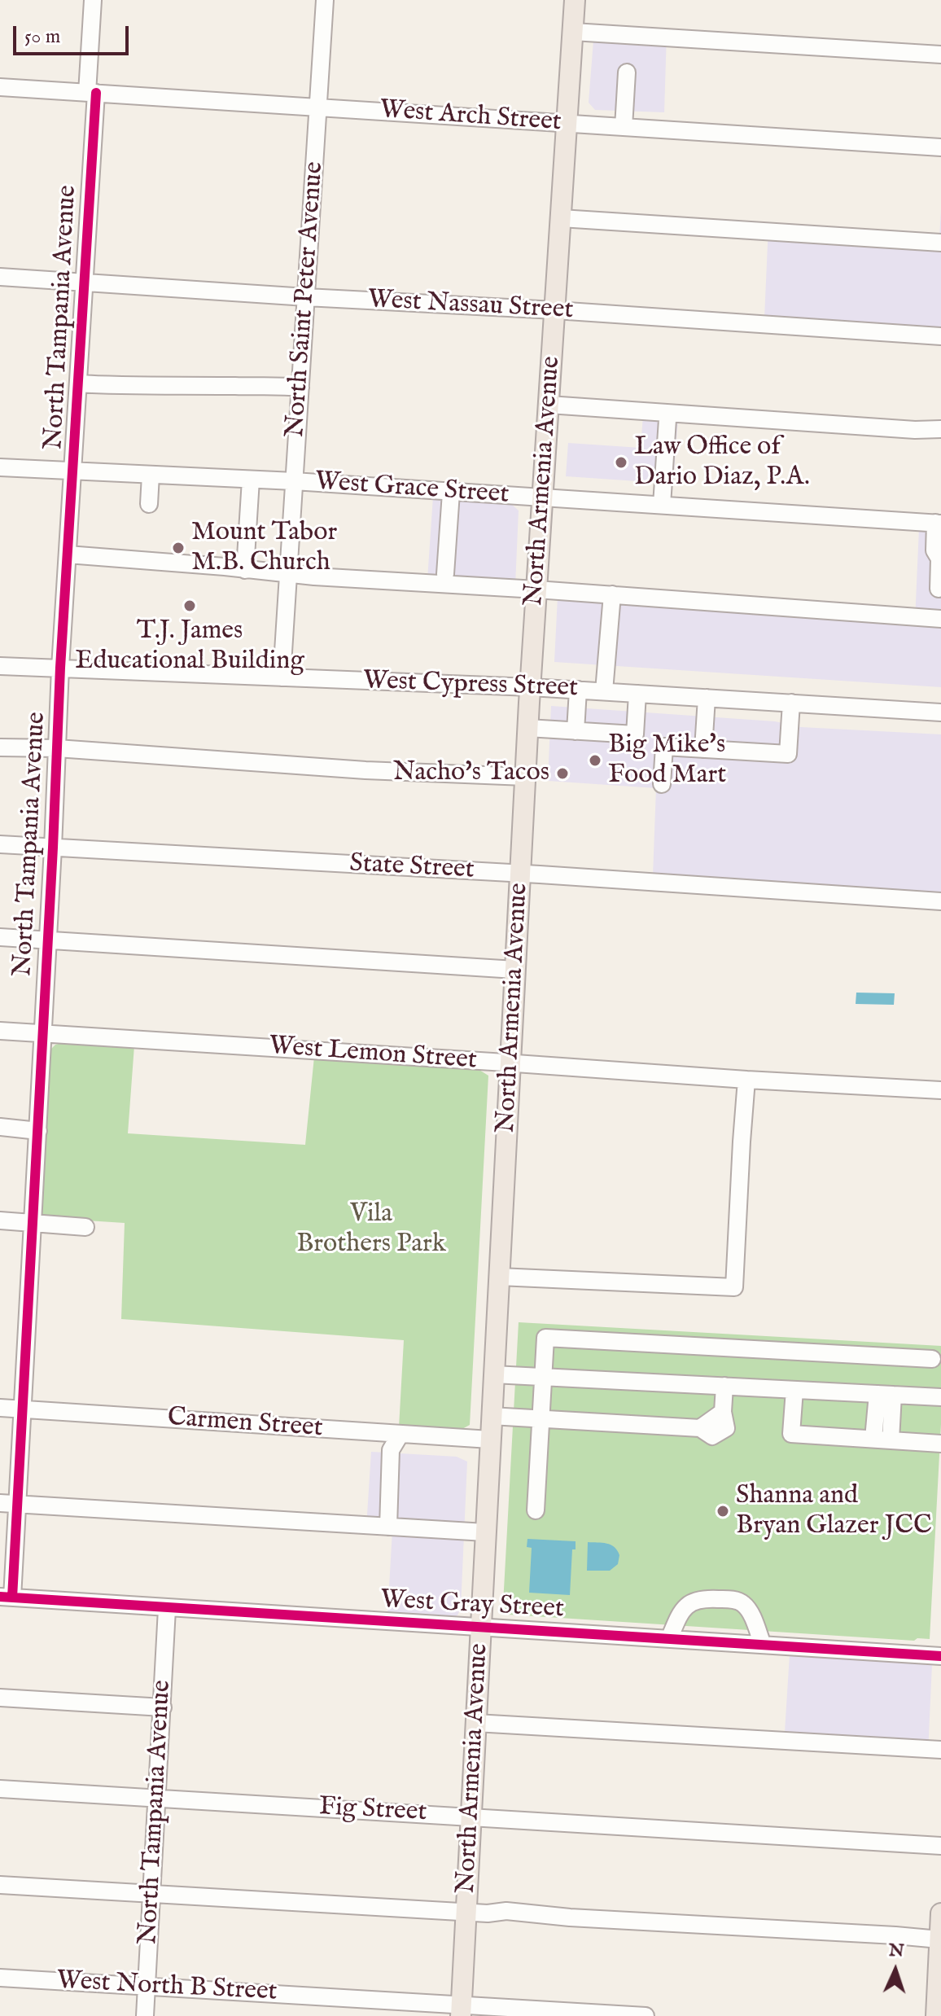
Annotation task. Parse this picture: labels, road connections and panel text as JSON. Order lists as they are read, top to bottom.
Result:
{
  "streets": {
    "main road": ["North Armenia Avenue"],
    "street": [
      "West Arch Street",
      "North Saint Peter Avenue",
      "West Nassau Street",
      "North Tampania Avenue",
      "West Grace Street",
      "West Cypress Street",
      "State Street",
      "West Lemon Street",
      "Carmen Street",
      "West Gray Street",
      "Fig Street",
      "West North B Street"
    ]
  },
  "crossings": [
    ["West Arch Street", "North Saint Peter Avenue"],
    ["West Arch Street", "North Tampania Avenue"],
    ["West Arch Street", "North Armenia Avenue"],
    ["North Saint Peter Avenue", "West Nassau Street"],
    ["North Saint Peter Avenue", "West Grace Street"],
    ["North Saint Peter Avenue", "West Cypress Street"],
    ["West Nassau Street", "North Tampania Avenue"],
    ["West Nassau Street", "North Armenia Avenue"],
    ["North Tampania Avenue", "West Grace Street"],
    ["North Tampania Avenue", "West Cypress Street"],
    ["North Tampania Avenue", "State Street"],
    ["North Tampania Avenue", "West Lemon Street"],
    ["North Tampania Avenue", "Carmen Street"],
    ["North Tampania Avenue", "West Gray Street"],
    ["North Tampania Avenue", "Fig Street"],
    ["North Tampania Avenue", "West North B Street"],
    ["North Armenia Avenue", "West Grace Street"],
    ["North Armenia Avenue", "West Cypress Street"],
    ["North Armenia Avenue", "State Street"],
    ["North Armenia Avenue", "West Lemon Street"],
    ["North Armenia Avenue", "Carmen Street"],
    ["North Armenia Avenue", "West Gray Street"],
    ["North Armenia Avenue", "Fig Street"],
    ["North Armenia Avenue", "West North B Street"]
  ],
  "parks": ["Vila Brothers Park"],
  "places": [
    "Law Office of Dario Diaz, P.A.",
    "Mount Tabor M.B. Church",
    "T.J. James Educational Building",
    "Big Mike's Food Mart",
    "Nacho's Tacos",
    "Shanna and Bryan Glazer JCC"
  ],
  "scale_bar": "50 m",
  "north": "top"
}
